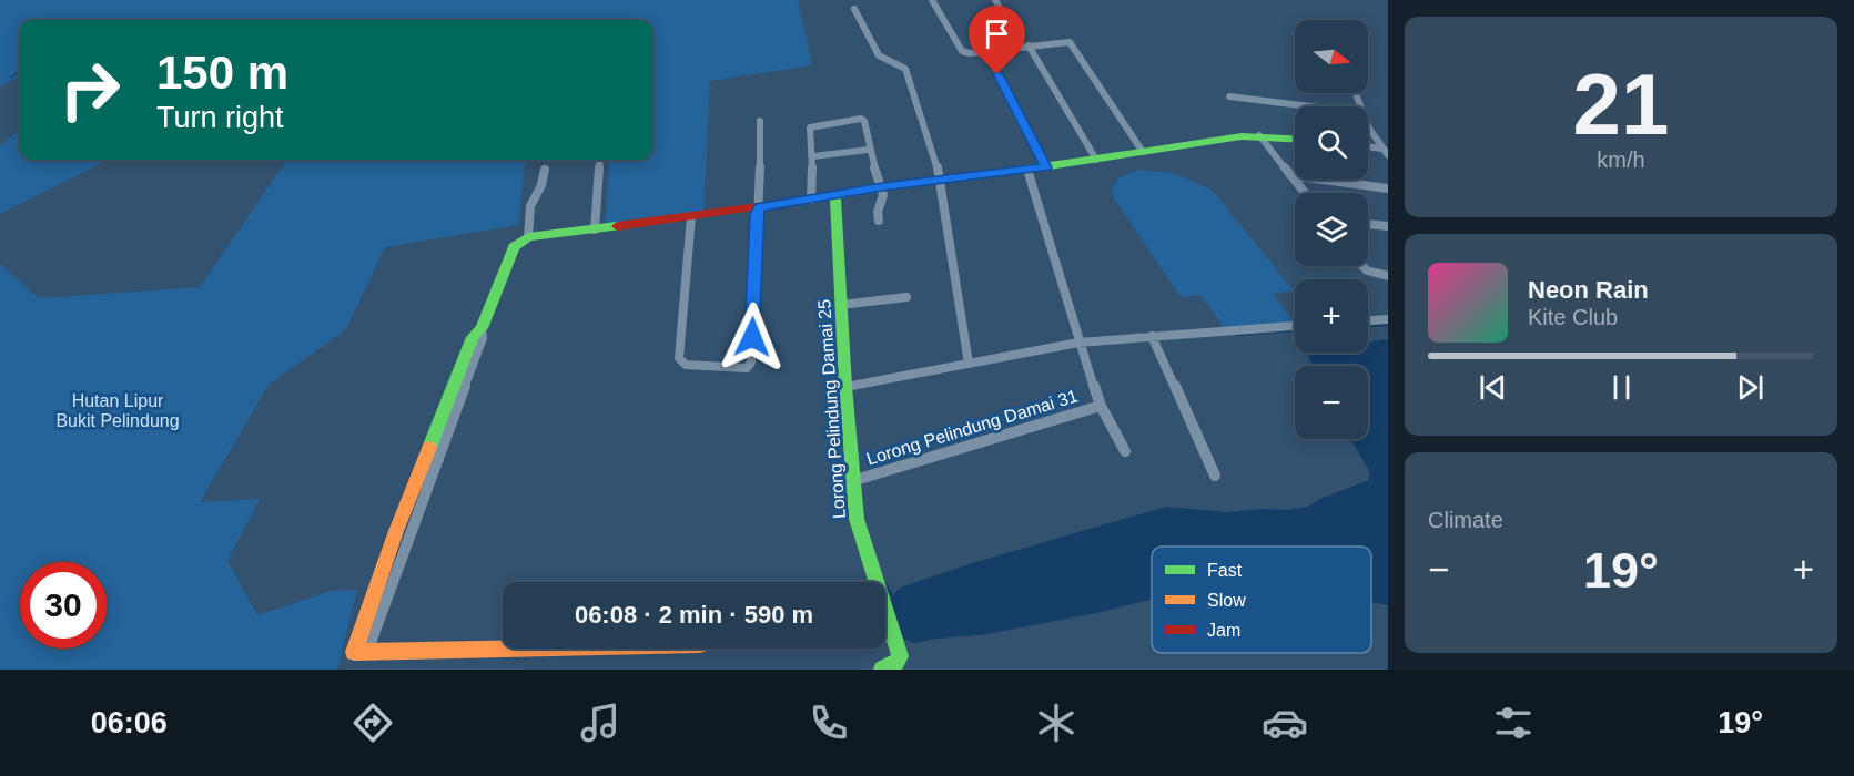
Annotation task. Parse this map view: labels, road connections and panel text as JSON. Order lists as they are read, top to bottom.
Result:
{
  "streets": {
    "street": ["Lorong Pelindung Damai 25", "Lorong Pelindung Damai 31"]
  },
  "crossings": [
    ["Lorong Pelindung Damai 25", "Lorong Pelindung Damai 31"]
  ],
  "parks": ["Hutan Lipur Bukit Pelindung"],
  "legend": ["Fast", "Slow", "Jam"],
  "north": "right",
  "page": {
    "tile": [
      ["21", "km/h"],
      "Climate"
    ],
    "map_buttons": ["+", "−"],
    "turn": ["150 m", "Turn right"],
    "song": ["Neon Rain", "Kite Club"],
    "heat": ["−", "19°", "+"],
    "limit": "30",
    "trip": "06:08 · 2 min · 590 m",
    "tabs": ["06:06", "19°"]
  }
}
